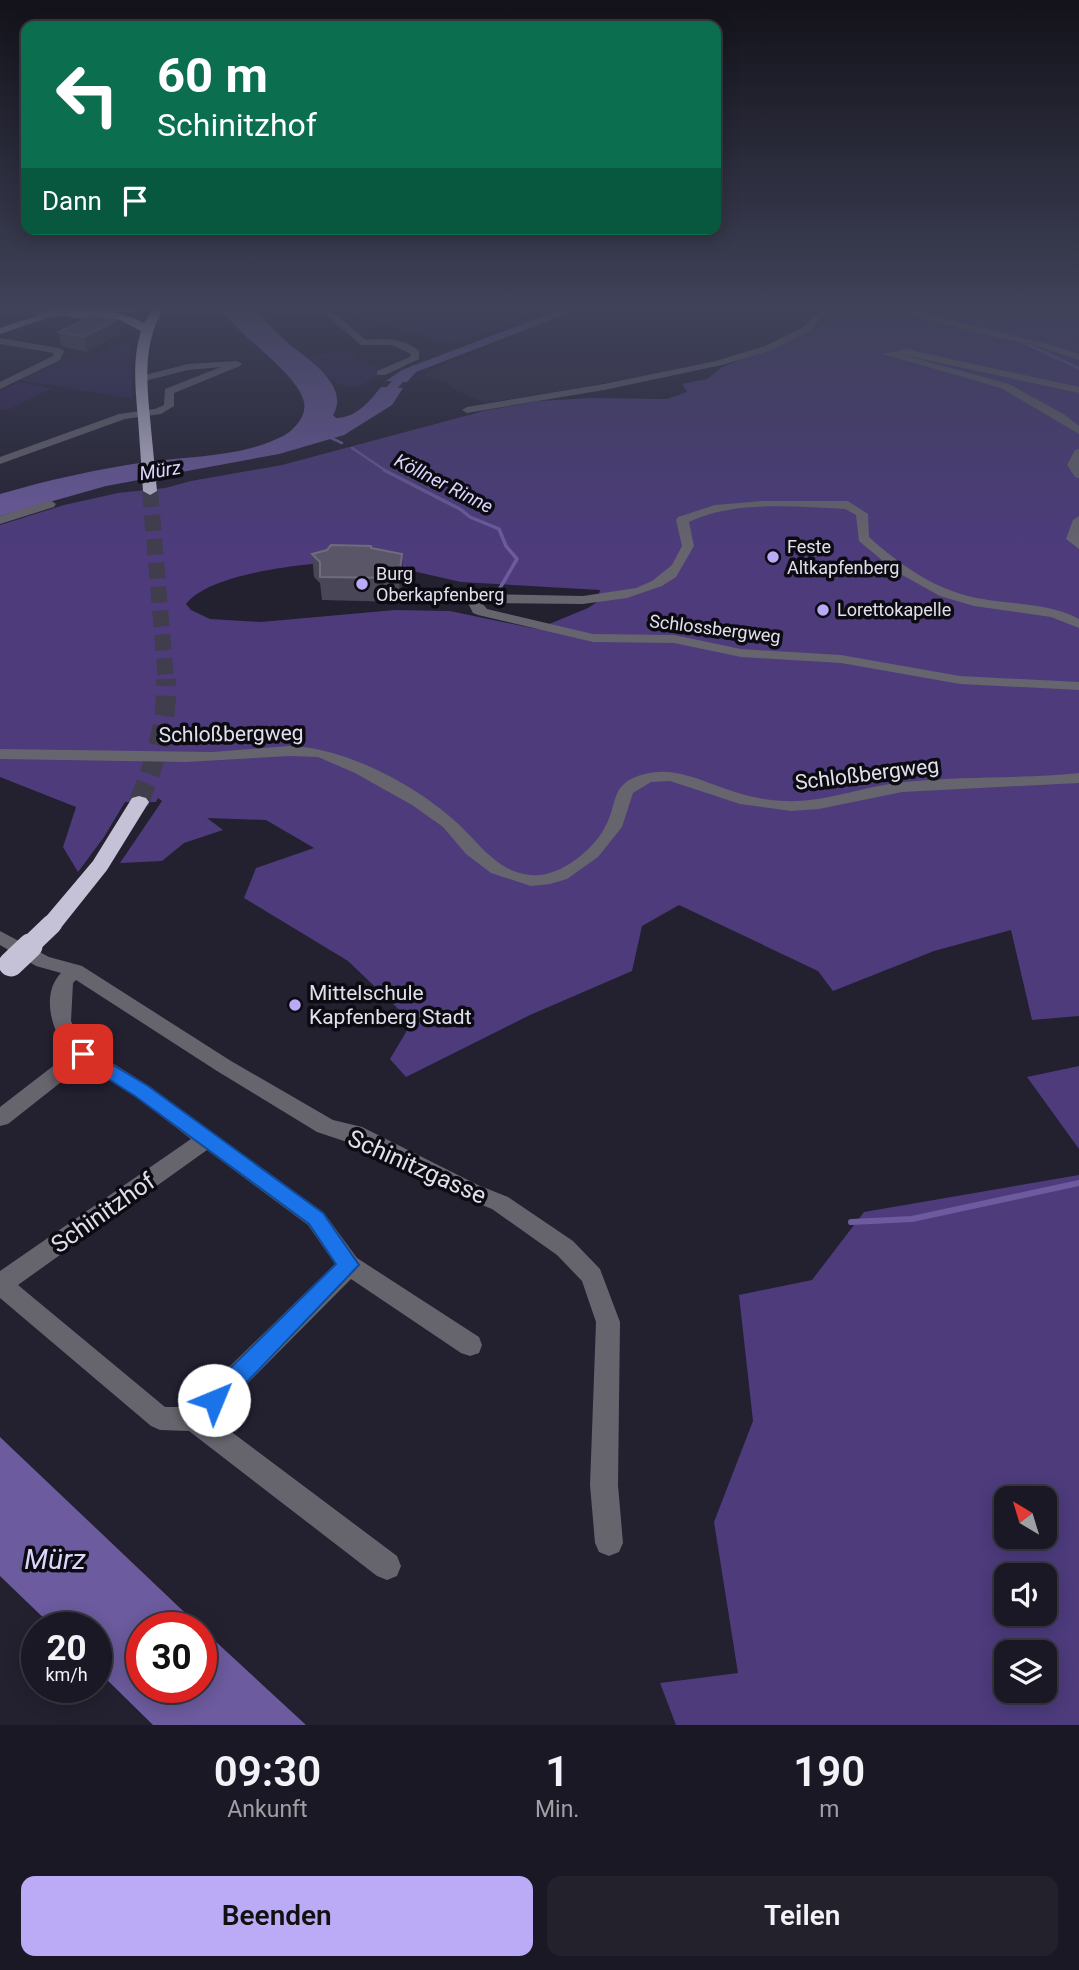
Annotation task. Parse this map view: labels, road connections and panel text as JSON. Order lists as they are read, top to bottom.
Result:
{
  "streets": {
    "street": [
      "Schlossbergweg",
      "Schloßbergweg",
      "Schinitzgasse",
      "Schinitzhof"
    ]
  },
  "water": ["Mürz", "Köllner Rinne"],
  "places": [
    "Feste Altkapfenberg",
    "Burg Oberkapfenberg",
    "Lorettokapelle",
    "Mittelschule Kapfenberg Stadt"
  ],
  "north": "top left",
  "page": {
    "turn": ["60 m", "Schinitzhof"],
    "then": "Dann",
    "speed": "20 km/h",
    "limit": "30",
    "eta": [
      "09:30",
      "Ankunft",
      "1",
      "Min.",
      "190",
      "m"
    ],
    "buttons": ["Beenden", "Teilen"]
  }
}
